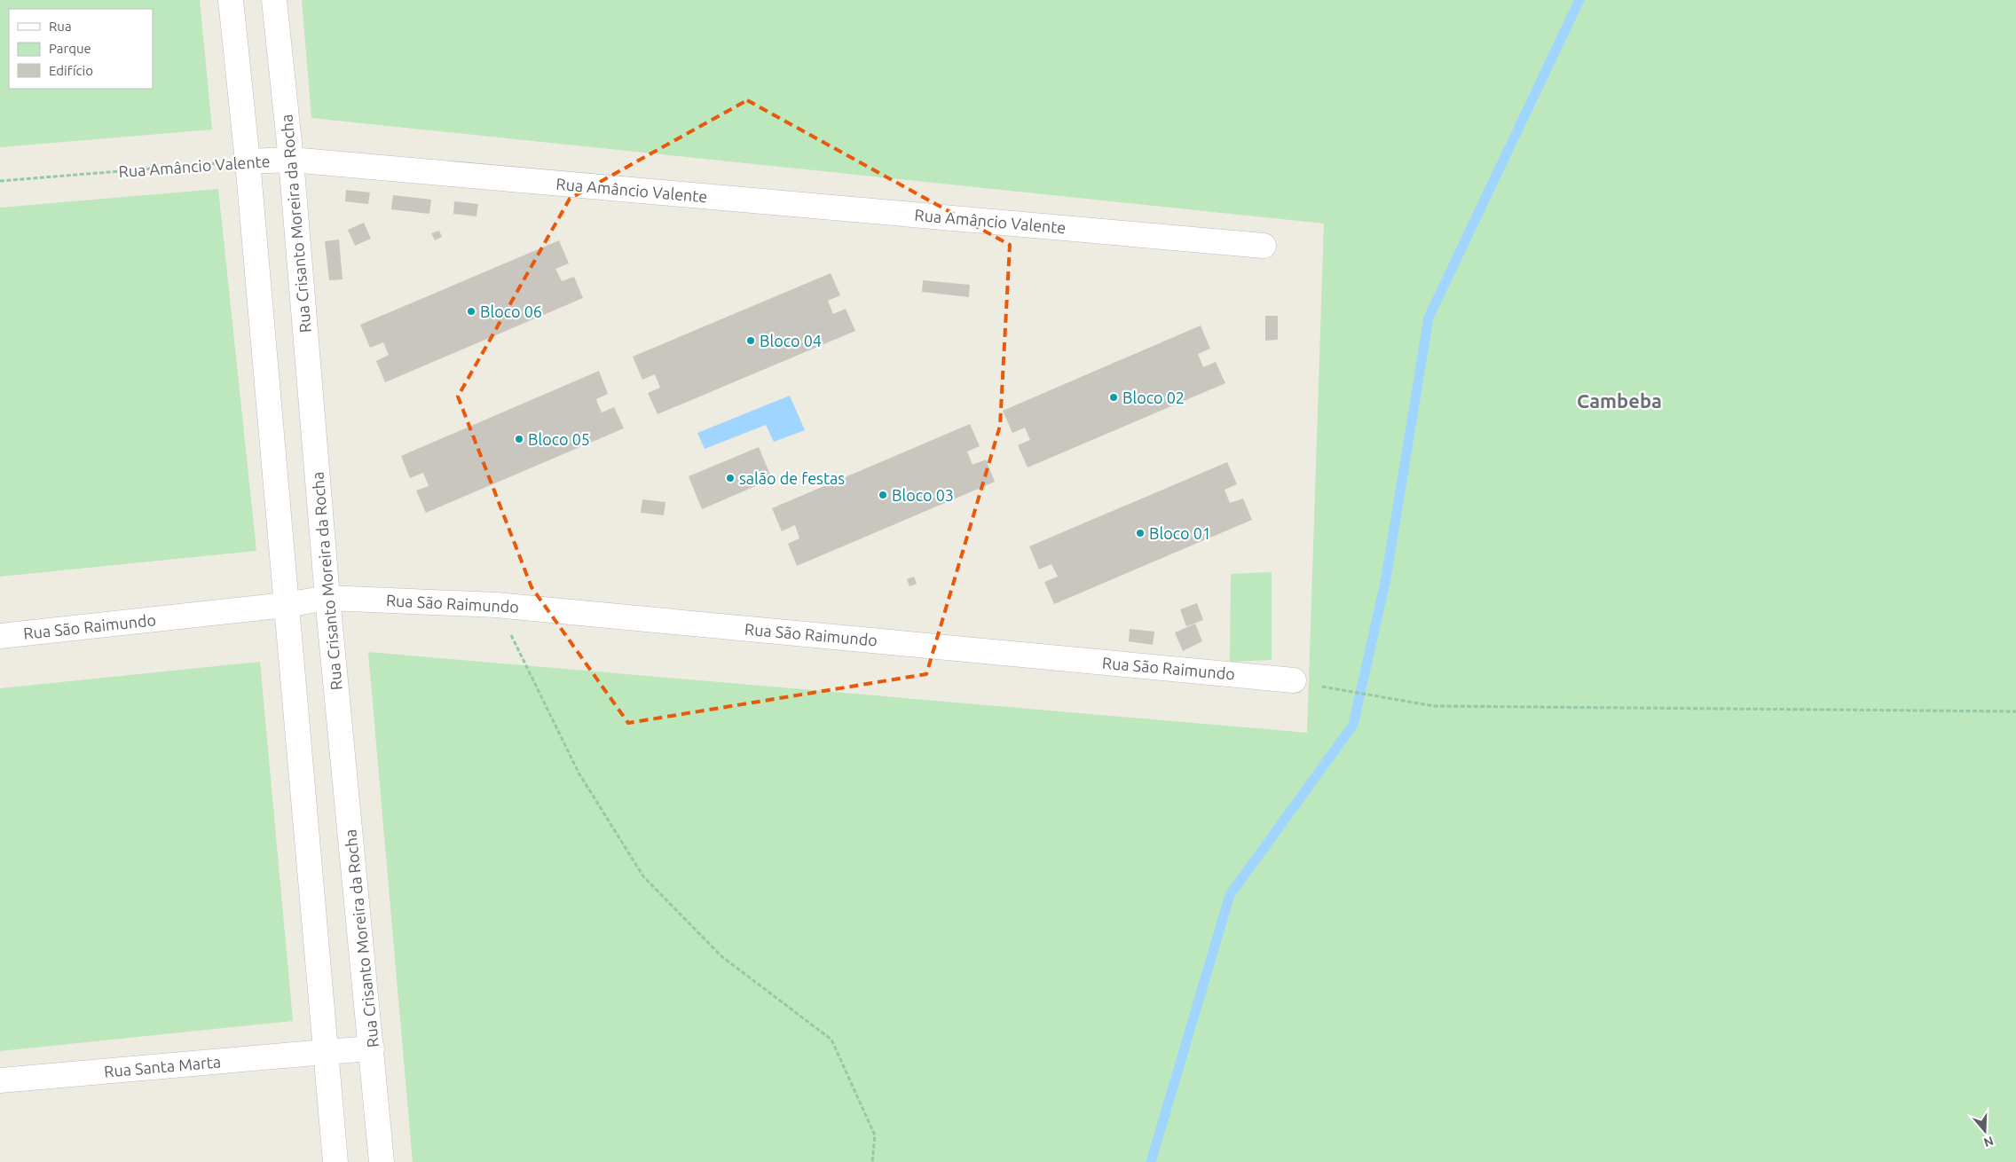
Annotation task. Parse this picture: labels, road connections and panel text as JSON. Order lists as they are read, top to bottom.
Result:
{
  "streets": {
    "street": [
      "Rua Amâncio Valente",
      "Rua Crisanto Moreira da Rocha",
      "Rua São Raimundo",
      "Rua Santa Marta"
    ]
  },
  "crossings": [
    ["Rua Amâncio Valente", "Rua Crisanto Moreira da Rocha"],
    ["Rua Crisanto Moreira da Rocha", "Rua São Raimundo"],
    ["Rua Crisanto Moreira da Rocha", "Rua Santa Marta"]
  ],
  "districts": ["Cambeba"],
  "places": [
    "Bloco 06",
    "Bloco 04",
    "Bloco 02",
    "Bloco 05",
    "salão de festas",
    "Bloco 03",
    "Bloco 01"
  ],
  "legend": ["Rua", "Parque", "Edifício"],
  "north": "bottom"
}
